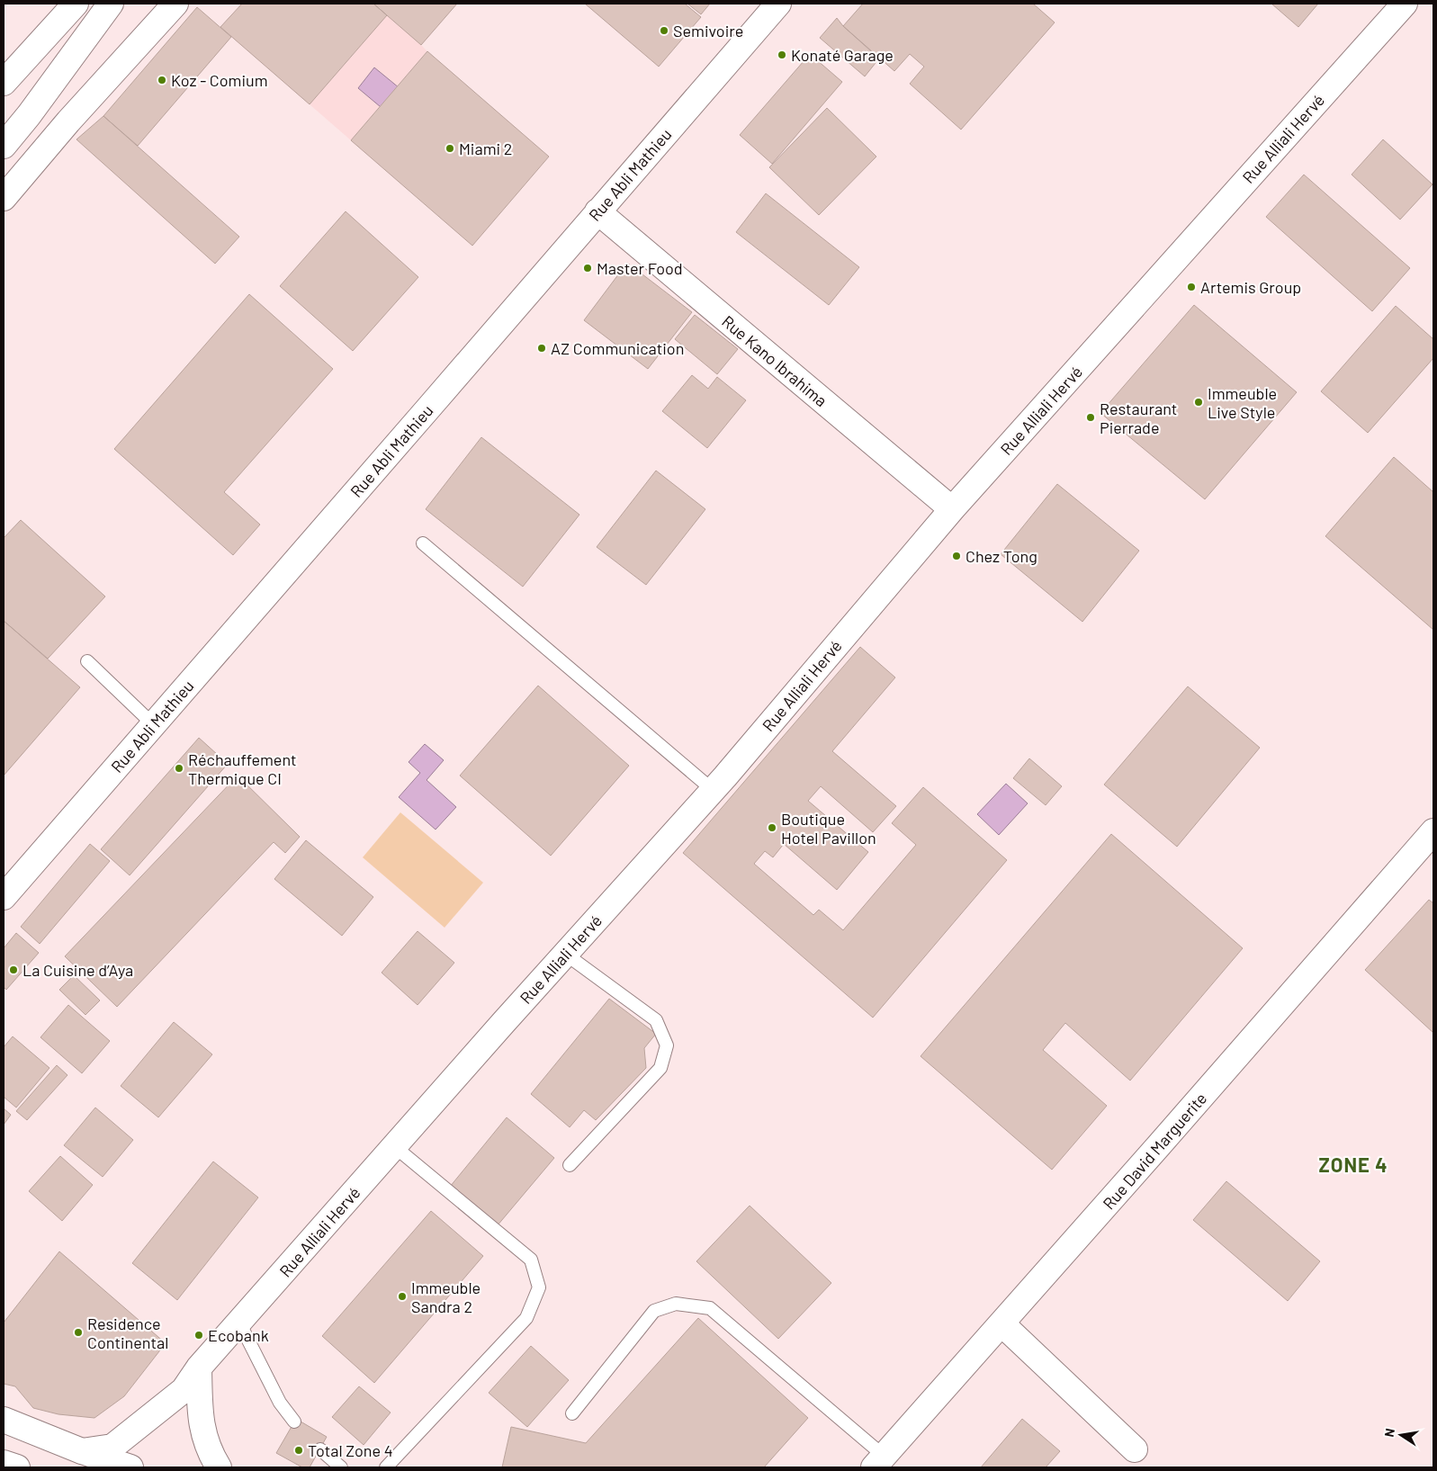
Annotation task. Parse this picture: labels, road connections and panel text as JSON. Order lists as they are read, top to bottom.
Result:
{
  "streets": {
    "main road": [
      "Rue Alliali Hervé",
      "Rue Abli Mathieu",
      "Rue Kano Ibrahima",
      "Rue David Marguerite"
    ]
  },
  "crossings": [
    ["Rue Alliali Hervé", "Rue Kano Ibrahima"],
    ["Rue Abli Mathieu", "Rue Kano Ibrahima"]
  ],
  "districts": ["ZONE 4"],
  "places": [
    "Semivoire",
    "Konaté Garage",
    "Koz - Comium",
    "Miami 2",
    "Master Food",
    "Artemis Group",
    "AZ Communication",
    "Immeuble Live Style",
    "Restaurant Pierrade",
    "Chez Tong",
    "Réchauffement Thermique CI",
    "Boutique Hotel Pavillon",
    "La Cuisine d’Aya",
    "Immeuble Sandra 2",
    "Residence Continental",
    "Ecobank",
    "Total Zone 4"
  ],
  "north": "left"
}
